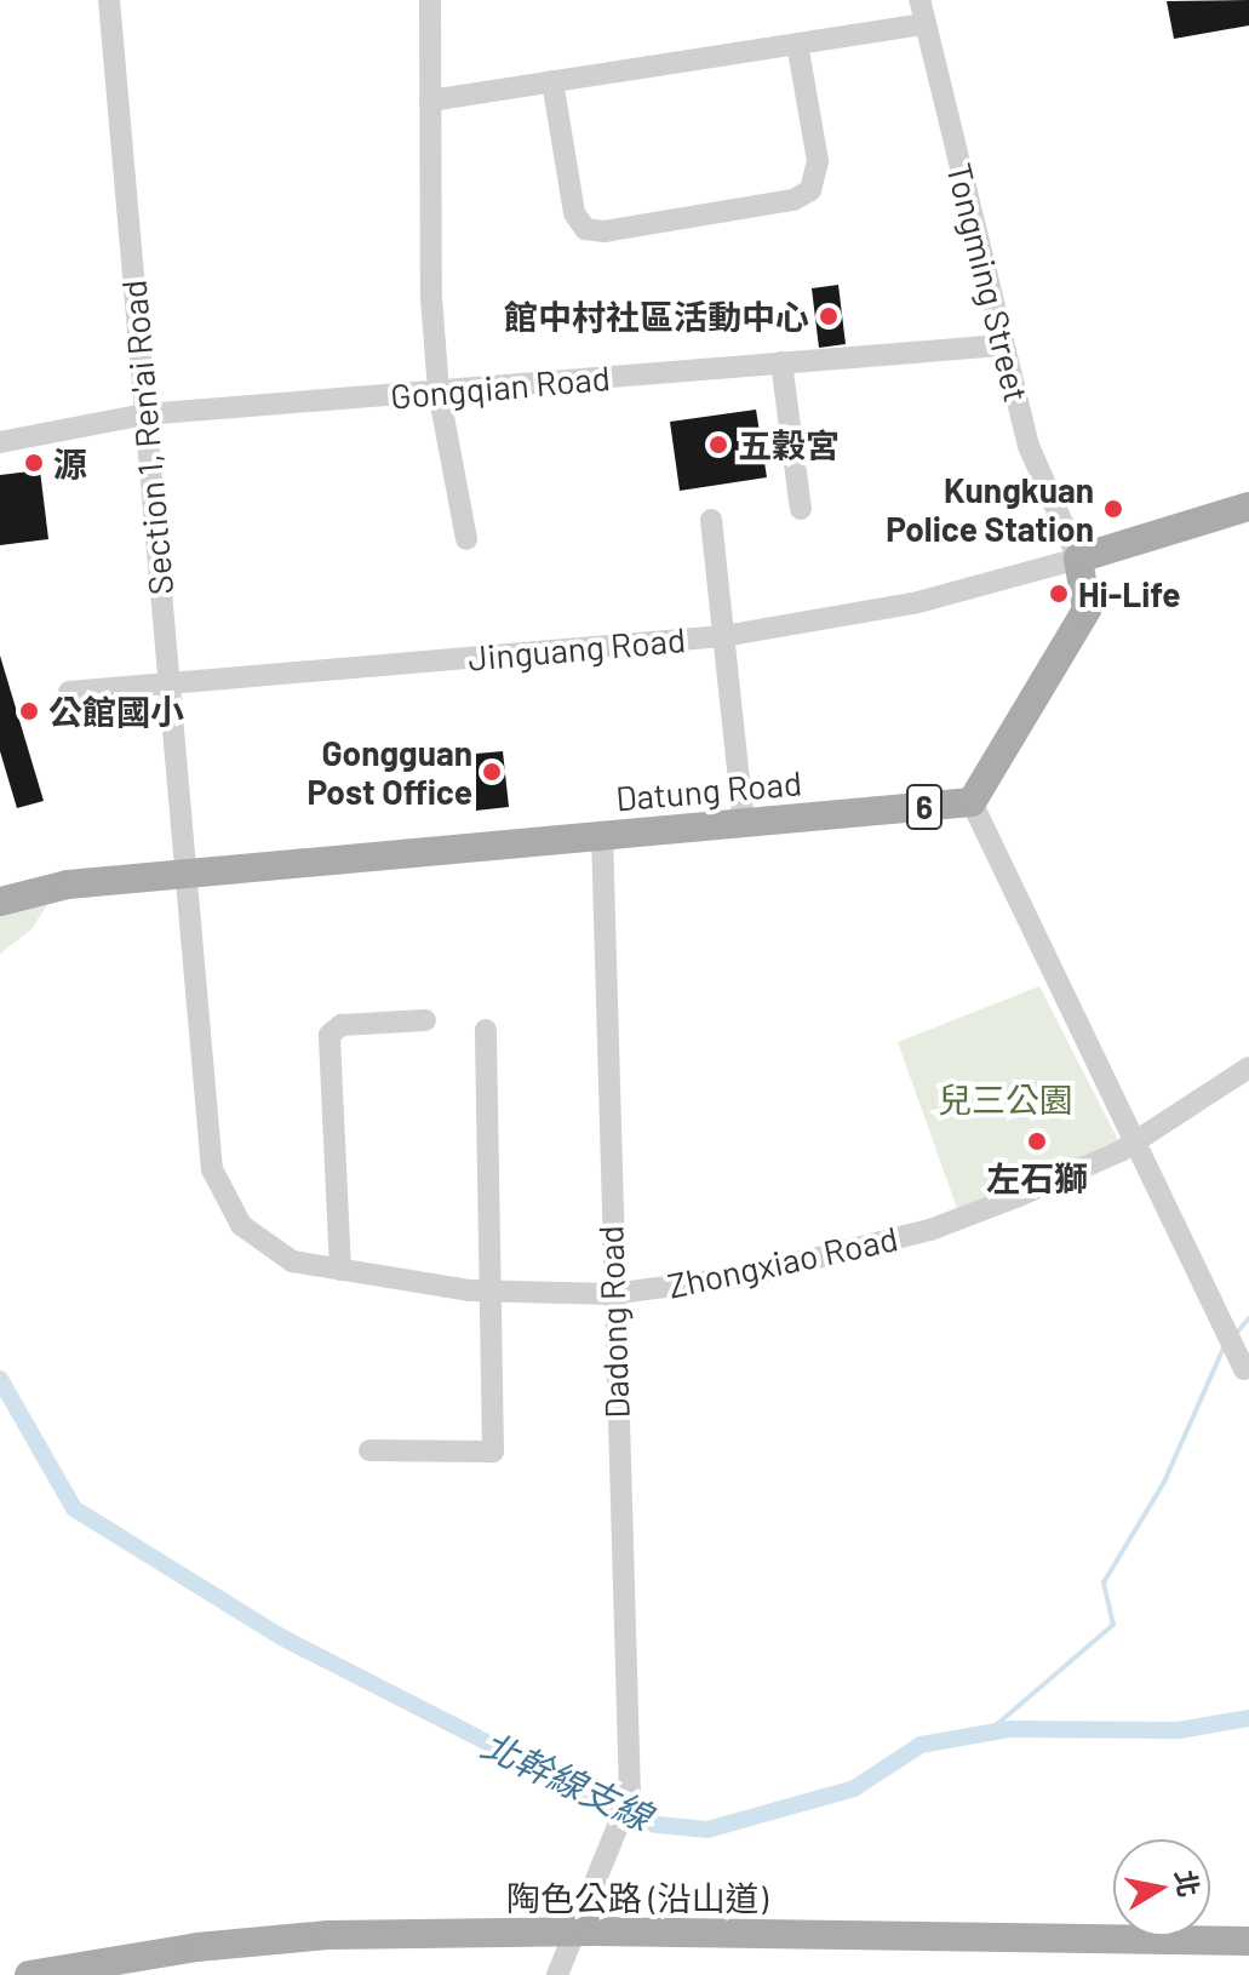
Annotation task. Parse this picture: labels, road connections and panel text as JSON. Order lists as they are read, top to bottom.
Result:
{
  "streets": {
    "main road": ["Datung Road", "6", "陶色公路 (沿山道)"],
    "street": [
      "Tongming Street",
      "Gongqian Road",
      "Section 1, Ren'ai Road",
      "Jinguang Road",
      "Zhongxiao Road",
      "Dadong Road"
    ]
  },
  "crossings": [
    ["Tongming Street", "Gongqian Road"],
    ["Tongming Street", "Jinguang Road"],
    ["Tongming Street", "6"],
    ["Gongqian Road", "Section 1, Ren'ai Road"],
    ["Section 1, Ren'ai Road", "Jinguang Road"],
    ["Section 1, Ren'ai Road", "Datung Road"],
    ["Section 1, Ren'ai Road", "Zhongxiao Road"],
    ["Jinguang Road", "6"],
    ["Datung Road", "6"],
    ["Datung Road", "Zhongxiao Road"],
    ["Datung Road", "Dadong Road"],
    ["Zhongxiao Road", "Dadong Road"],
    ["Dadong Road", "陶色公路 (沿山道)"]
  ],
  "water": ["北幹線支線"],
  "parks": ["兒三公園"],
  "places": [
    "館中村社區活動中心",
    "五穀宮",
    "源",
    "Kungkuan Police Station",
    "Hi-Life",
    "公館國小",
    "Gongguan Post Office",
    "左石獅"
  ],
  "north": "right"
}
